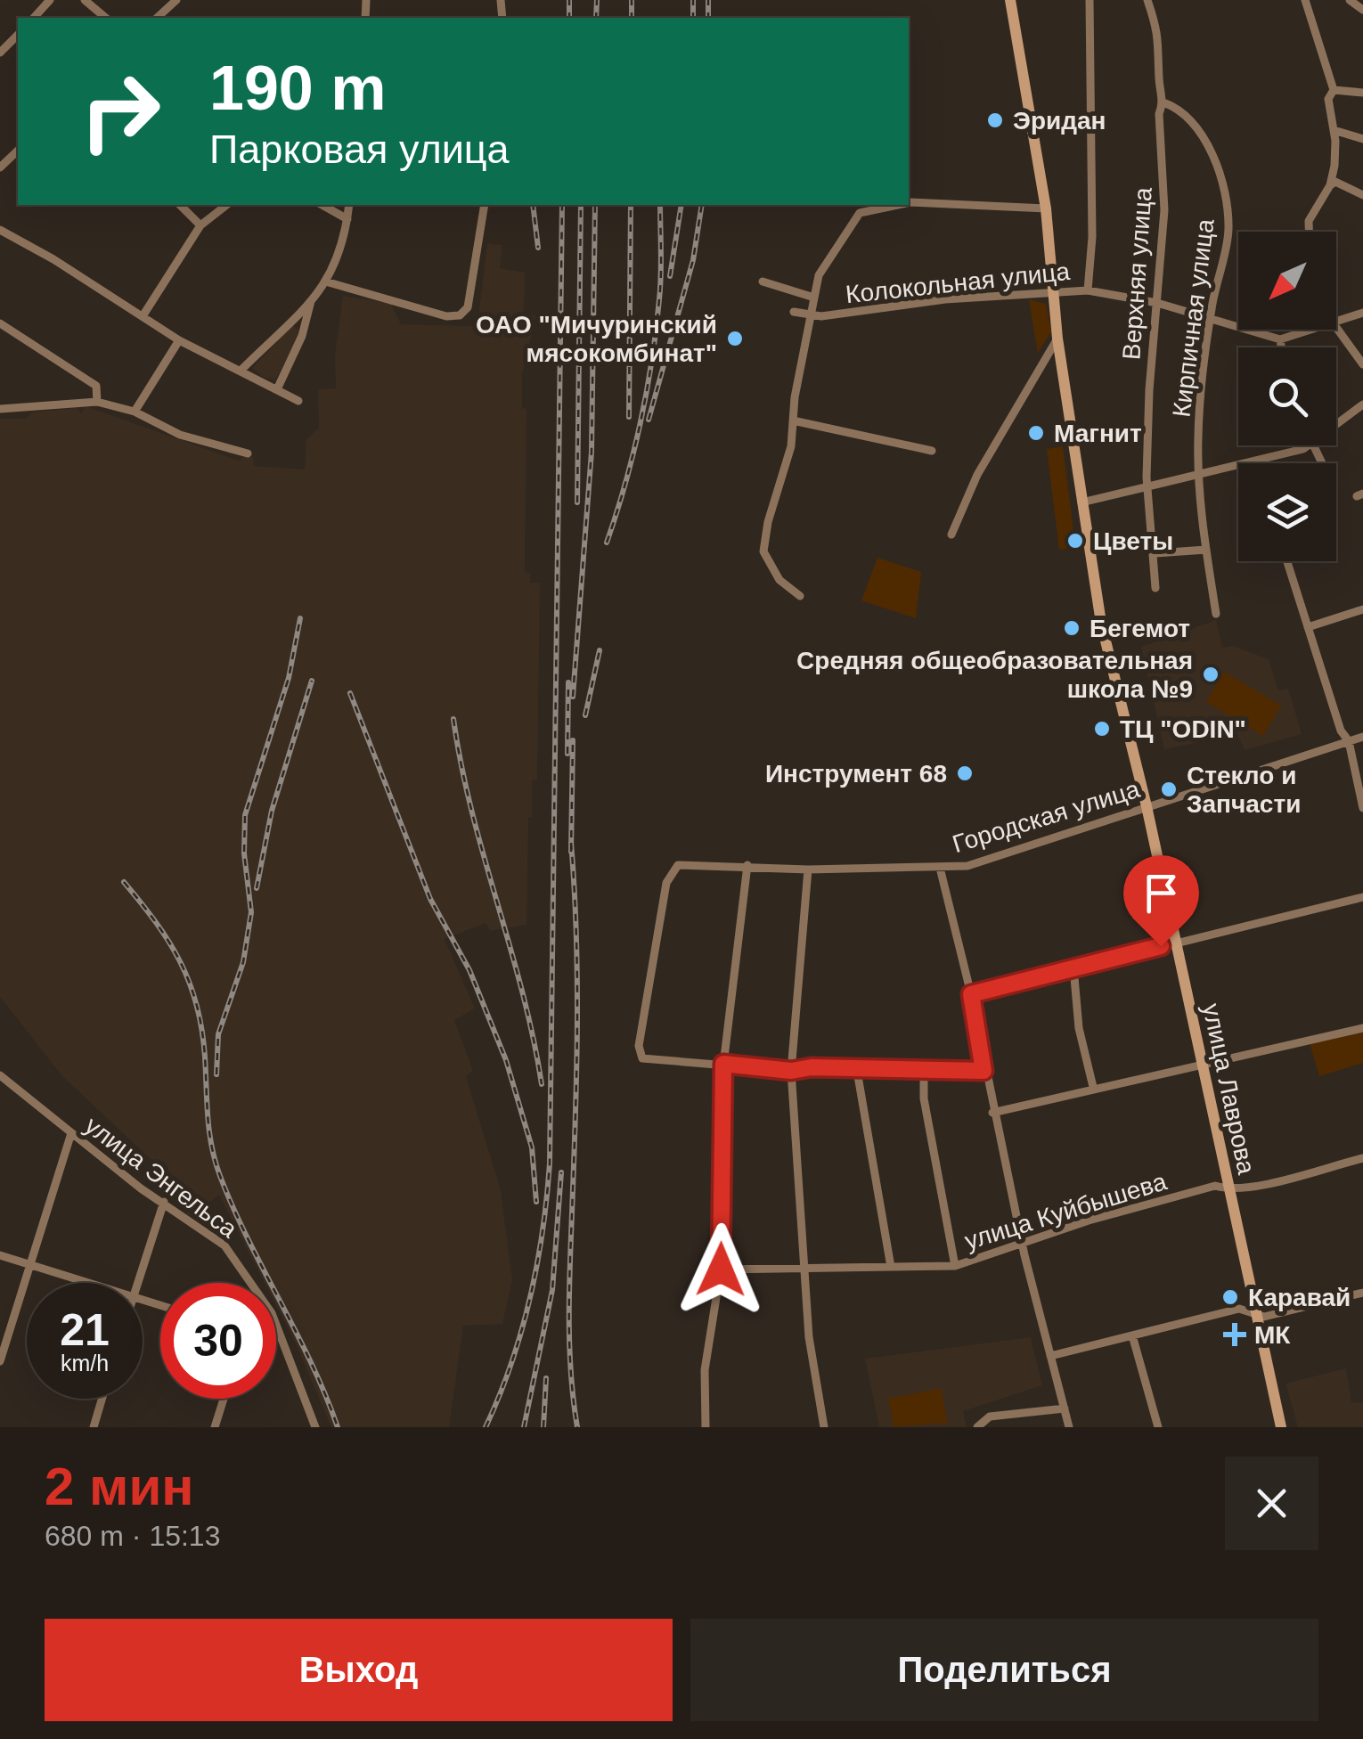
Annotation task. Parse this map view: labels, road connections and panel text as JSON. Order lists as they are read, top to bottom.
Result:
{
  "streets": {
    "main road": ["улица Лаврова"],
    "street": [
      "Верхняя улица",
      "Колокольная улица",
      "Кирпичная улица",
      "Городская улица",
      "улица Энгельса",
      "улица Куйбышева"
    ]
  },
  "crossings": [
    ["Верхняя улица", "Колокольная улица"],
    ["Верхняя улица", "Кирпичная улица"],
    ["Колокольная улица", "Кирпичная улица"],
    ["Колокольная улица", "улица Лаврова"],
    ["Городская улица", "улица Лаврова"],
    ["улица Лаврова", "улица Куйбышева"]
  ],
  "places": {
    "other": [
      "Эридан",
      "ОАО \"Мичуринский мясокомбинат\"",
      "Магнит",
      "Цветы",
      "Бегемот",
      "Средняя общеобразовательная школа №9",
      "ТЦ \"ODIN\"",
      "Инструмент 68",
      "Стекло и Запчасти",
      "Каравай"
    ],
    "health": ["МК"]
  },
  "north": "bottom left",
  "page": {
    "turn": ["190 m", "Парковая улица"],
    "speed": "21 km/h",
    "limit": "30",
    "heading": ["2 мин", "680 m · 15:13"],
    "buttons": ["Выход", "Поделиться"]
  }
}
